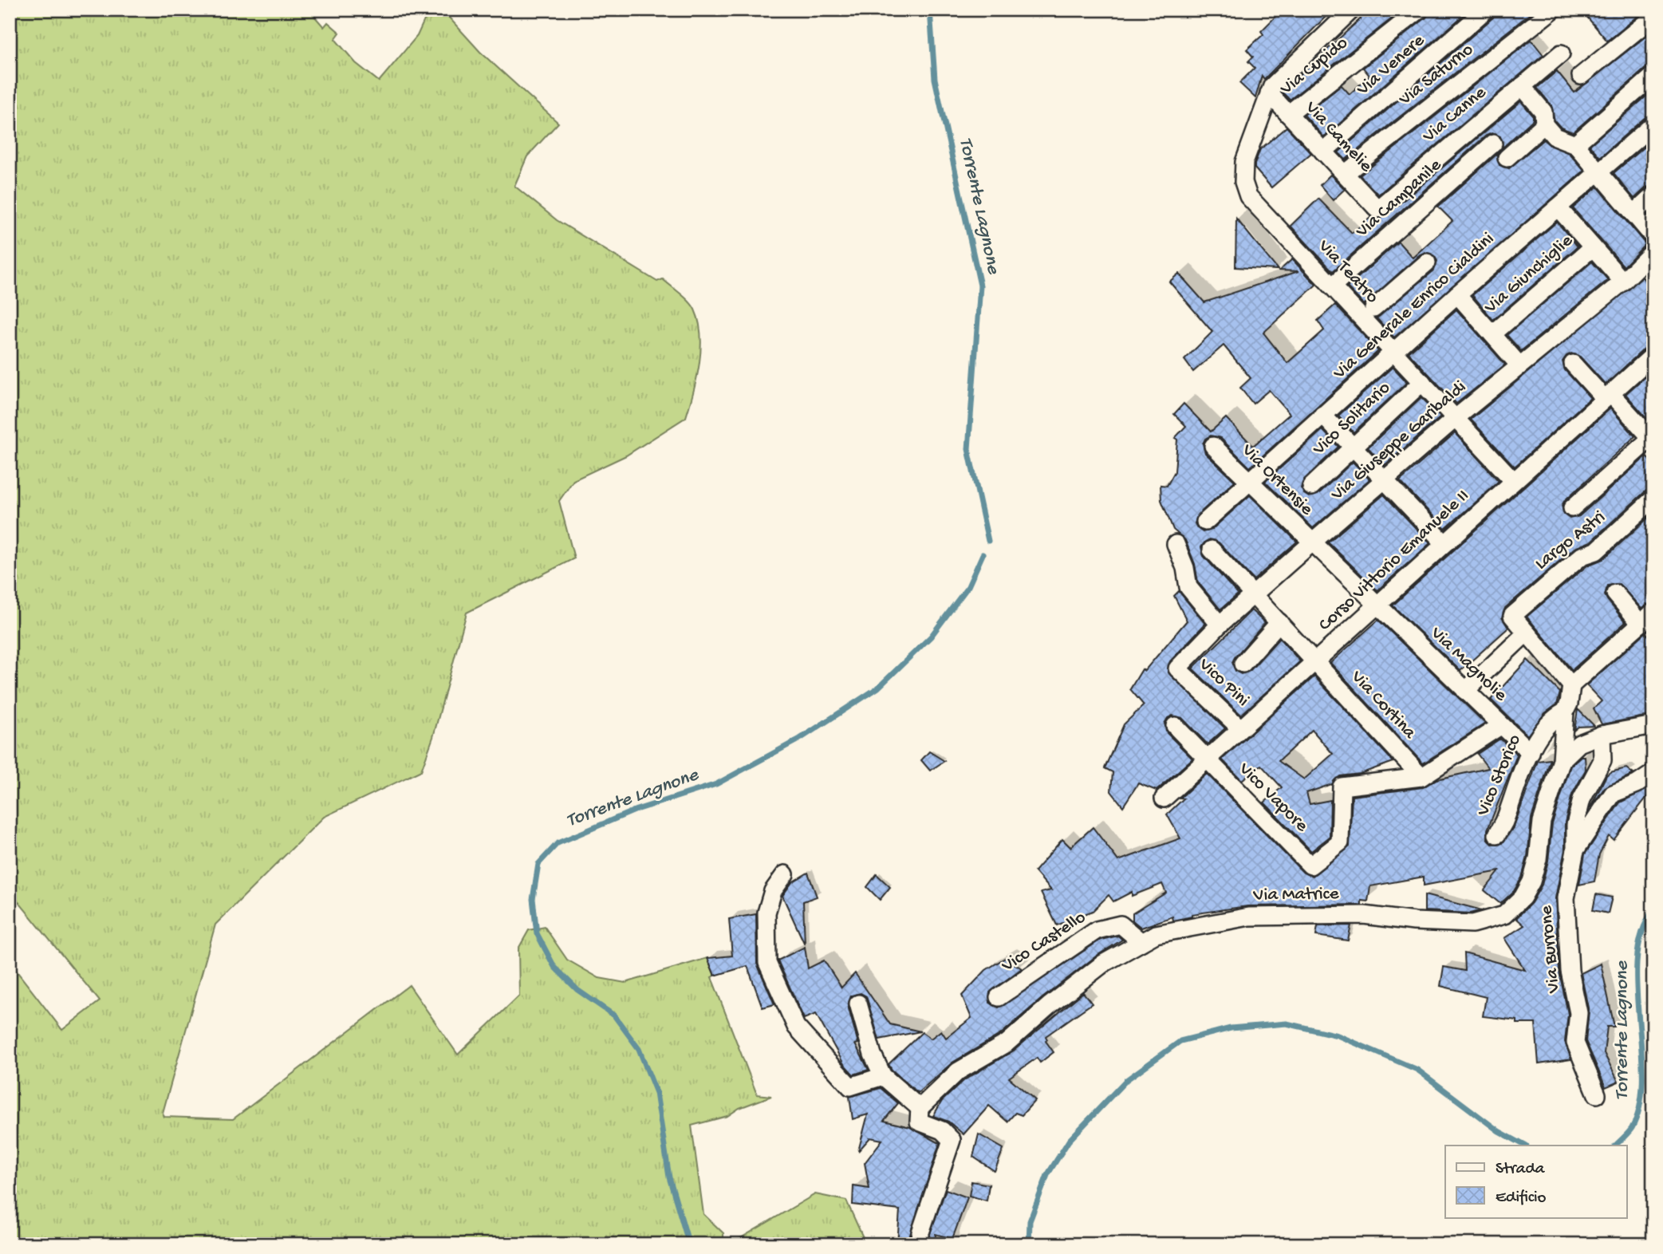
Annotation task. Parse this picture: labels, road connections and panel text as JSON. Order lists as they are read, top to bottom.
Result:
{
  "streets": {
    "street": [
      "Via Venere",
      "Via Cupido",
      "Via Saturno",
      "Via Canne",
      "Via Camelie",
      "Via Campanile",
      "Via Teatro",
      "Via Giunchiglie",
      "Via Generale Enrico Cialdini",
      "Vico Solitario",
      "Via Giuseppe Garibaldi",
      "Via Ortensie",
      "Largo Astri",
      "Corso Vittorio Emanuele II",
      "Via Magnolie",
      "Vico Pini",
      "Via Cortina",
      "Vico Storico",
      "Vico Vapore",
      "Via Matrice",
      "Vico Castello",
      "Via Burrone"
    ]
  },
  "crossings": [
    ["Via Venere", "Via Camelie"],
    ["Via Cupido", "Via Camelie"],
    ["Via Saturno", "Via Camelie"],
    ["Via Canne", "Via Camelie"],
    ["Via Camelie", "Via Teatro"],
    ["Via Campanile", "Via Teatro"],
    ["Via Teatro", "Via Generale Enrico Cialdini"],
    ["Via Teatro", "Vico Solitario"],
    ["Via Teatro", "Via Giuseppe Garibaldi"],
    ["Via Teatro", "Corso Vittorio Emanuele II"],
    ["Via Generale Enrico Cialdini", "Via Ortensie"],
    ["Via Giuseppe Garibaldi", "Via Ortensie"],
    ["Via Giuseppe Garibaldi", "Vico Pini"],
    ["Via Giuseppe Garibaldi", "Via Cortina"],
    ["Via Ortensie", "Corso Vittorio Emanuele II"],
    ["Via Ortensie", "Via Magnolie"],
    ["Corso Vittorio Emanuele II", "Via Magnolie"],
    ["Corso Vittorio Emanuele II", "Vico Pini"],
    ["Corso Vittorio Emanuele II", "Via Cortina"],
    ["Corso Vittorio Emanuele II", "Vico Vapore"],
    ["Via Magnolie", "Vico Storico"],
    ["Via Cortina", "Vico Vapore"],
    ["Vico Storico", "Via Matrice"],
    ["Via Matrice", "Vico Castello"]
  ],
  "water": ["Torrente Lagnone"],
  "legend": ["Strada", "Edificio"]
}
